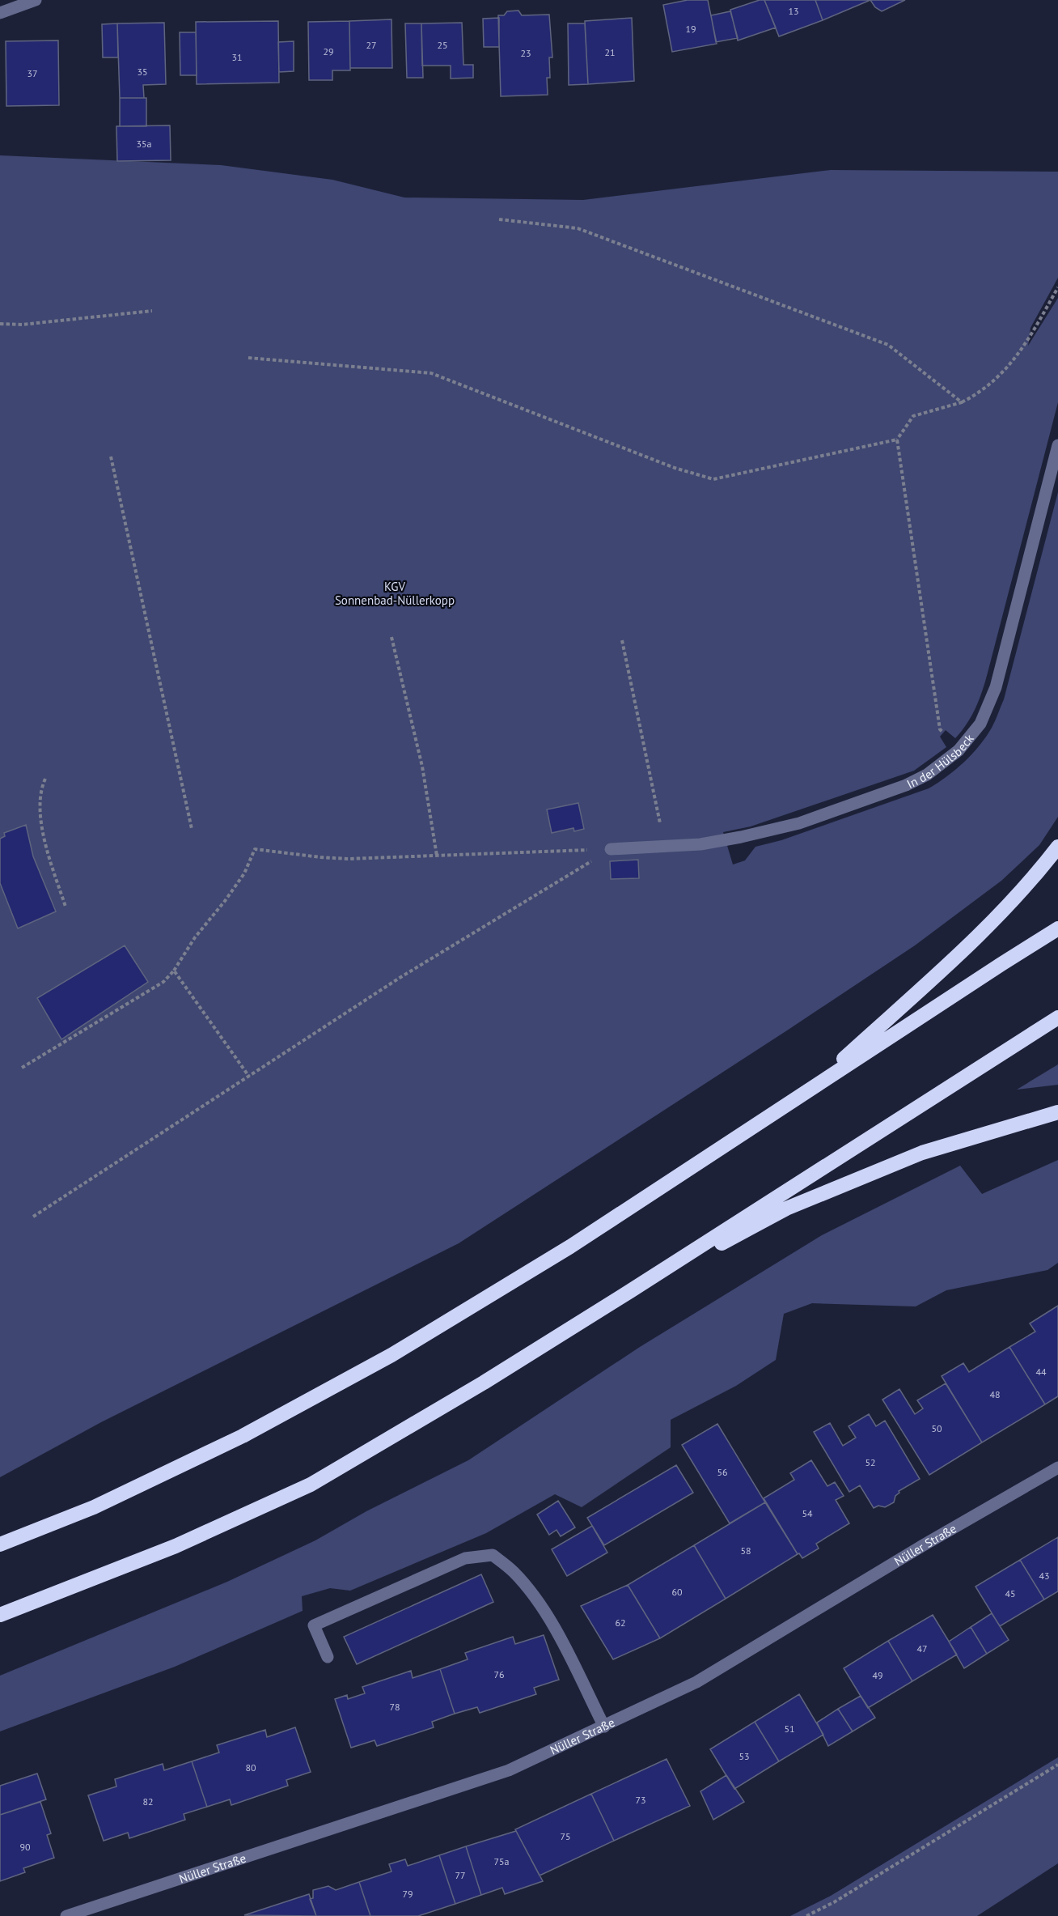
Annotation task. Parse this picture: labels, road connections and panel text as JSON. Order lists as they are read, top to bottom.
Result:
{
  "streets": {
    "street": ["In der Hülsbeck", "Nüller Straße"]
  },
  "parks": ["KGV Sonnenbad-Nüllerkopp"],
  "house_numbers": [
    "13",
    "19",
    "27",
    "25",
    "29",
    "21",
    "23",
    "31",
    "35",
    "37",
    "35a",
    "44",
    "48",
    "50",
    "52",
    "56",
    "54",
    "58",
    "43",
    "60",
    "45",
    "62",
    "47",
    "76",
    "49",
    "78",
    "51",
    "53",
    "80",
    "73",
    "82",
    "75",
    "90",
    "75a",
    "77",
    "79"
  ]
}
